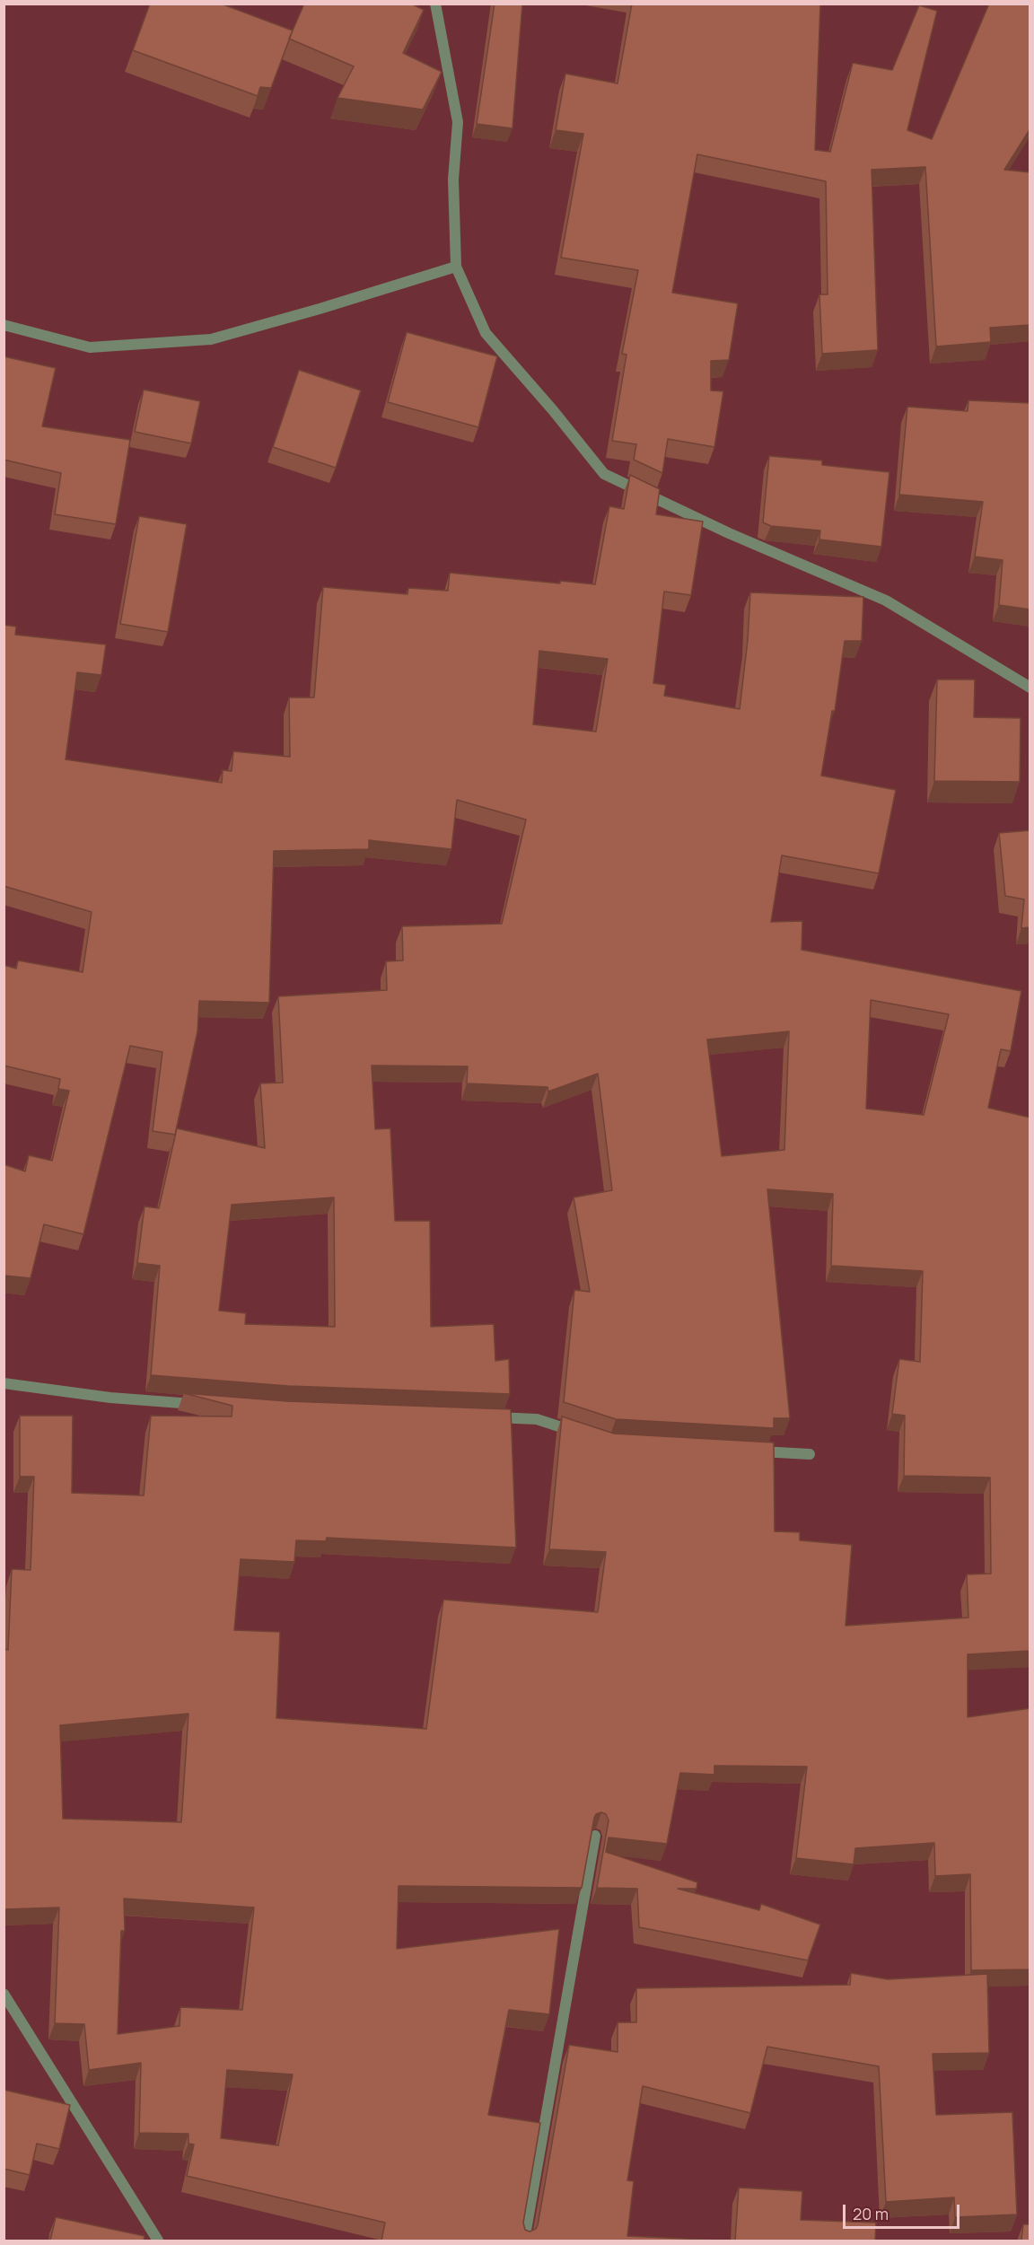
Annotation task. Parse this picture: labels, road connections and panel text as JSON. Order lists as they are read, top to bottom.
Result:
{
  "scale_bar": "20 m"
}
